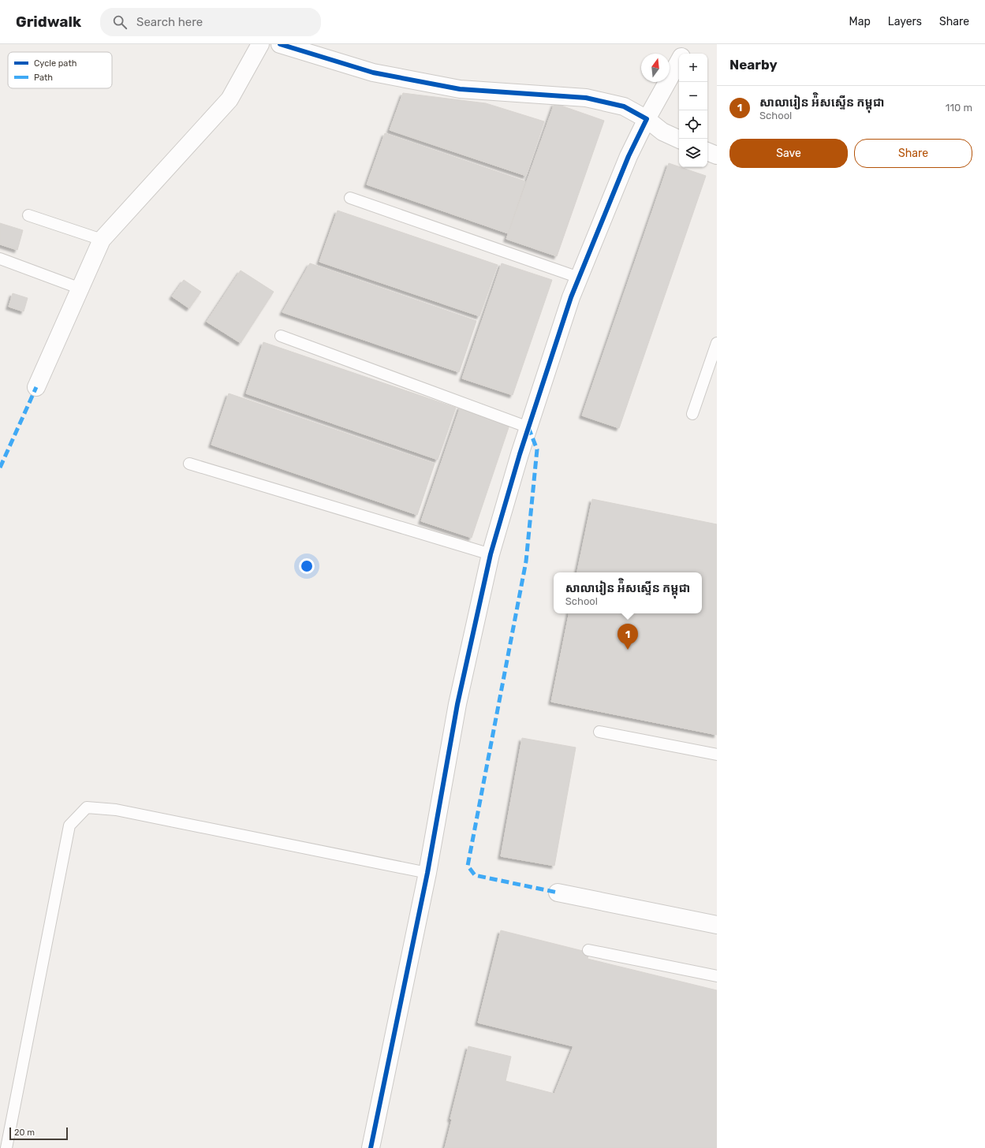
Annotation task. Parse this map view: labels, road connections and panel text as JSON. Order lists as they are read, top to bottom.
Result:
{
  "legend": ["Cycle path", "Path"],
  "scale_bar": "20 m",
  "north": "top",
  "page": {
    "header": "Gridwalk",
    "search": "Search here",
    "nav": ["Map", "Layers", "Share"],
    "heading": "Nearby",
    "map_buttons": ["+", "−"],
    "list": [
      {
        "mark": "1",
        "name": "សាលារៀន អ៉ិសស្ទើន កម្ពុជា",
        "note": "School",
        "value": "110 m"
      }
    ],
    "buttons": ["Save", "Share"],
    "popup": ["សាលារៀន អ៉ិសស្ទើន កម្ពុជា", "School"],
    "pins": "1",
    "scale": "20 m"
  }
}
